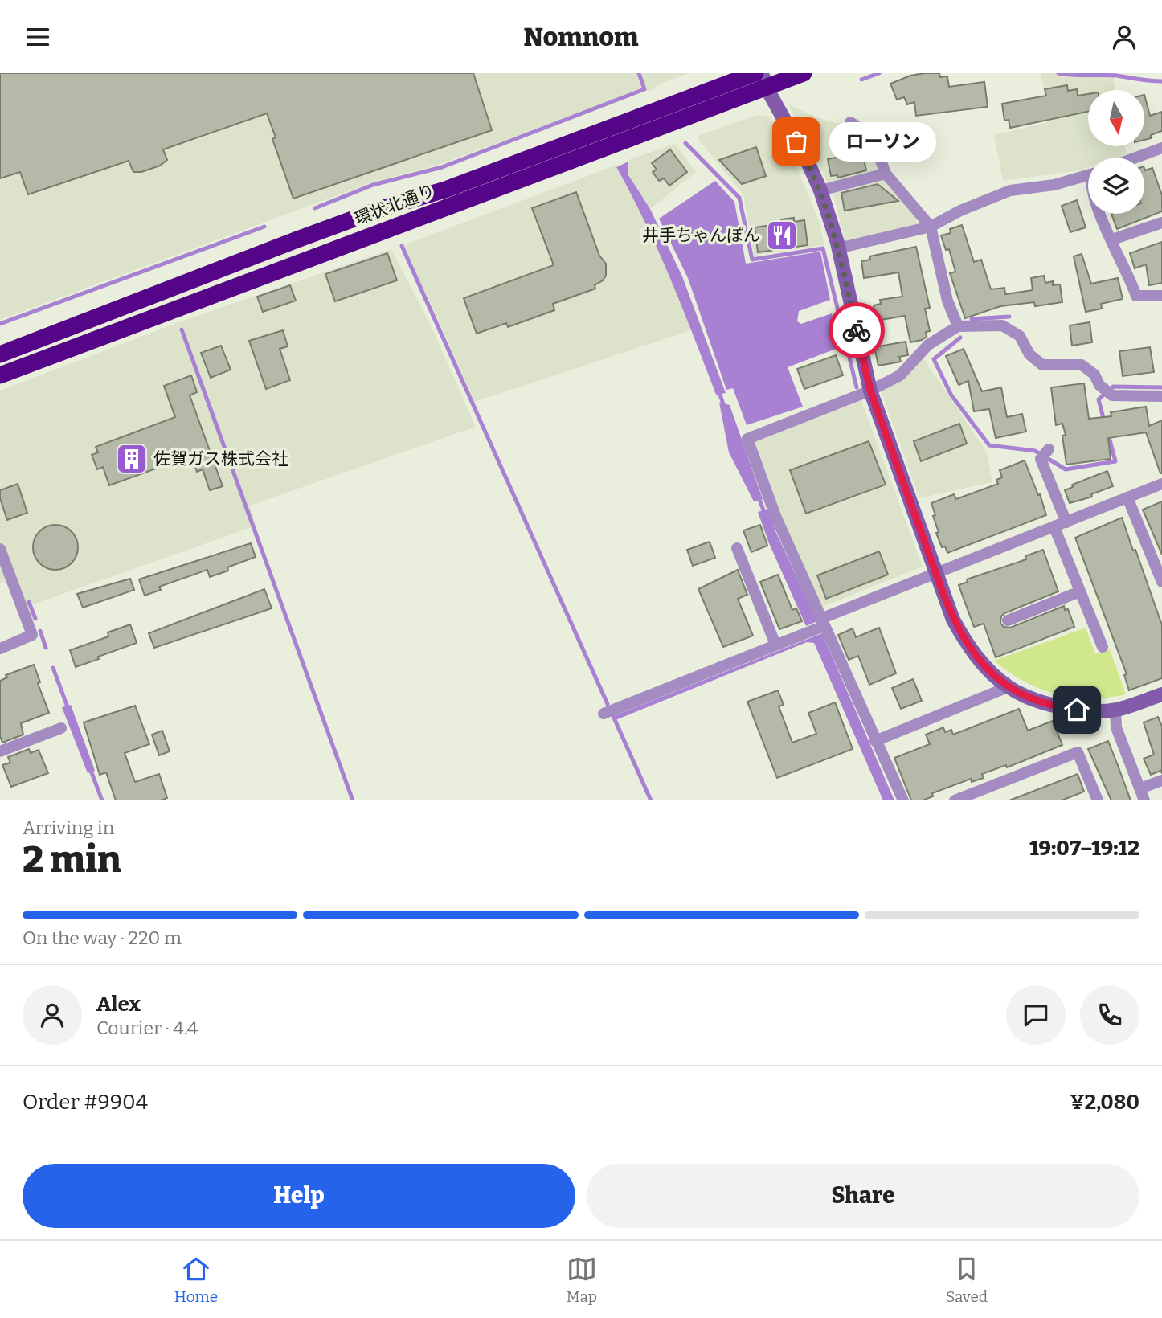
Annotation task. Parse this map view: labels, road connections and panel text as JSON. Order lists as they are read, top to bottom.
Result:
{
  "streets": {
    "highway": ["環状北通り"]
  },
  "places": {
    "other": ["ローソン"],
    "restaurant": ["井手ちゃんぽん"],
    "building": ["佐賀ガス株式会社"]
  },
  "north": "bottom",
  "page": {
    "header": "Nomnom",
    "bubble": "ローソン",
    "heading": ["2 min", "Arriving in", "19:07–19:12"],
    "panel": [
      "Alex",
      "Courier · 4.4",
      "Order #9904",
      "¥2,080"
    ],
    "bar": "On the way · 220 m",
    "buttons": ["Help", "Share"],
    "tabs": ["Home", "Map", "Saved"]
  }
}
